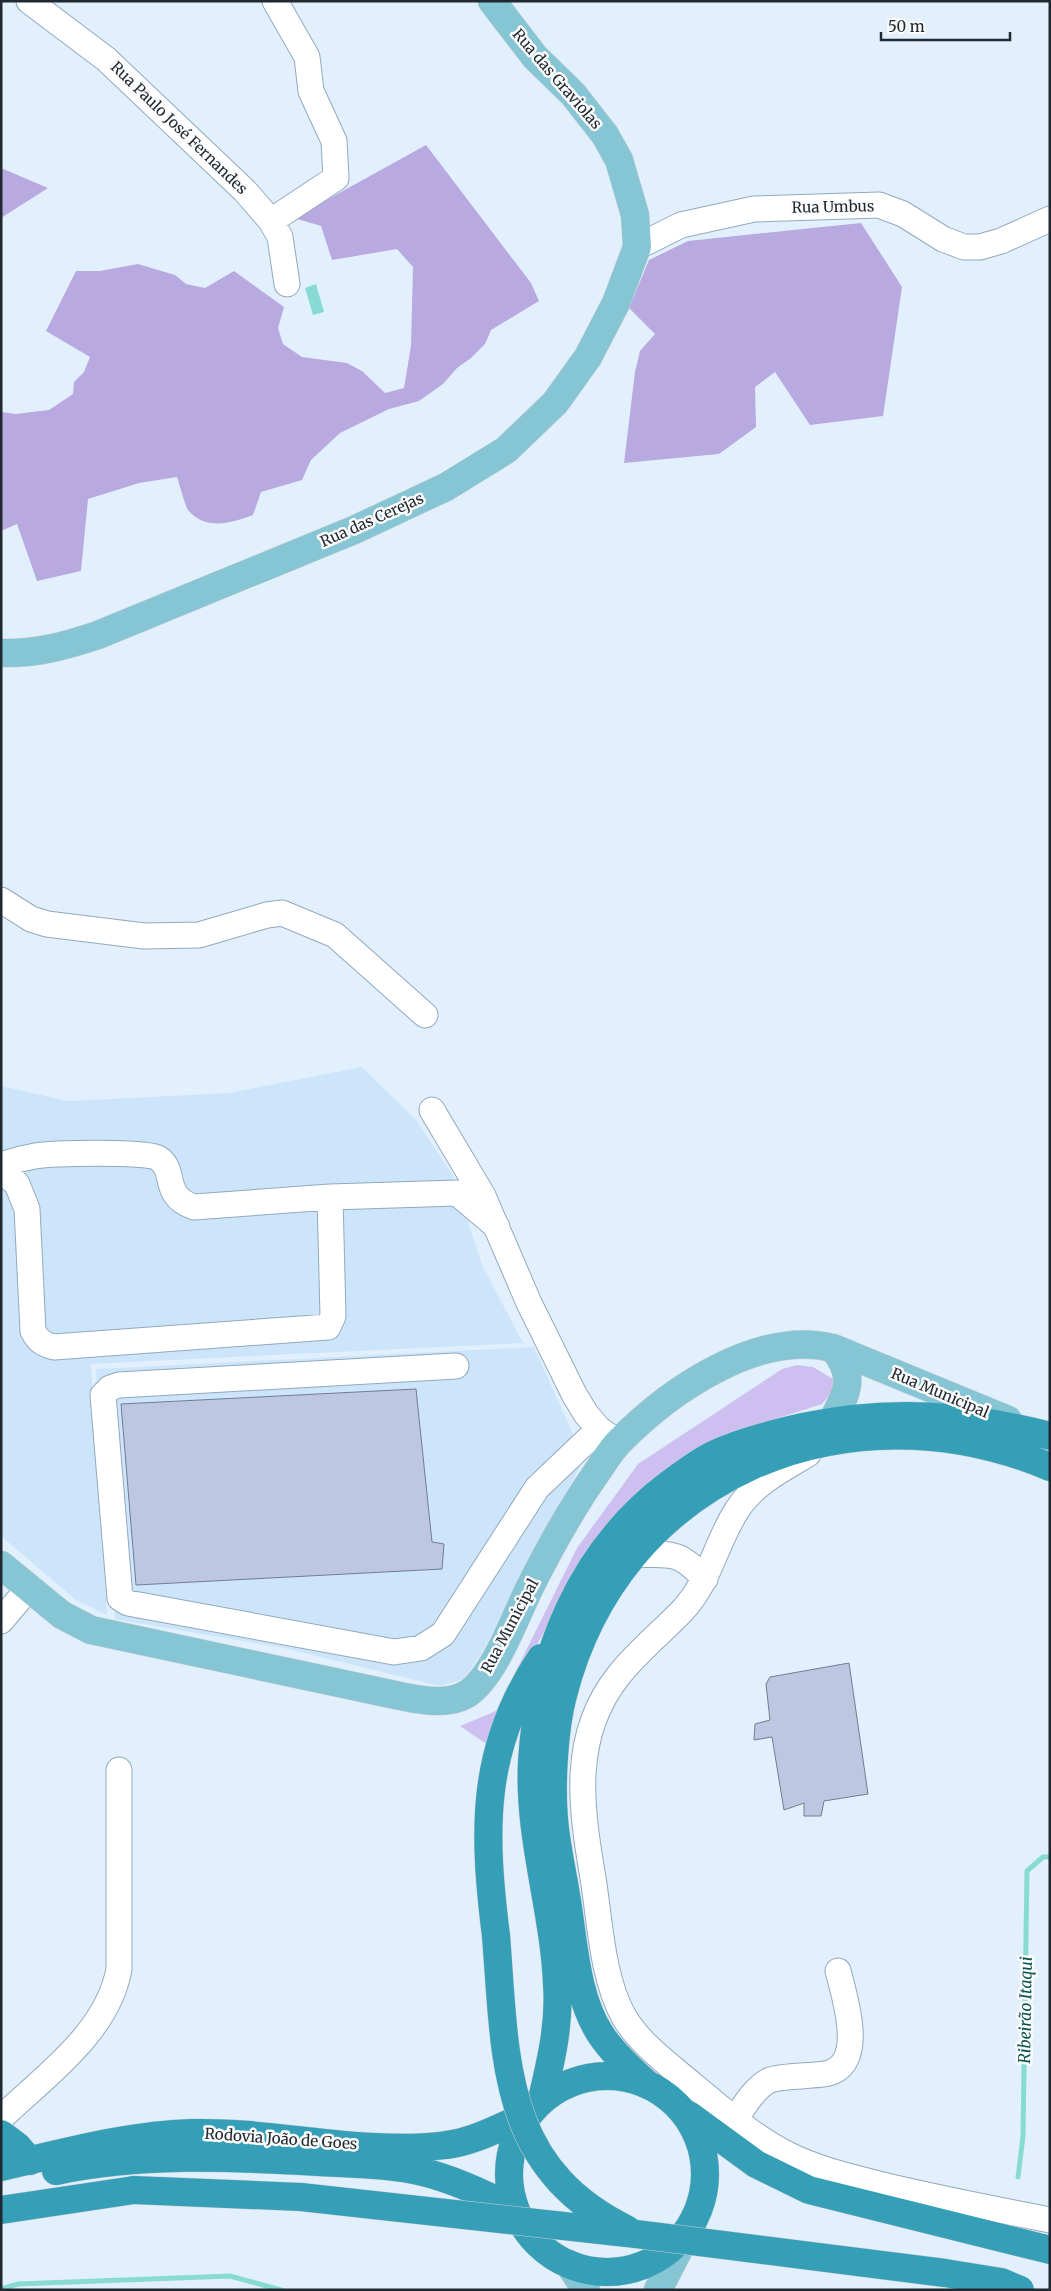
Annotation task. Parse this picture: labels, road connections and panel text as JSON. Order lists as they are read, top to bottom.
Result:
{
  "streets": {
    "highway": ["Rodovia João de Goes"],
    "main road": ["Rua das Graviolas", "Rua das Cerejas", "Rua Municipal"],
    "street": ["Rua Paulo José Fernandes", "Rua Umbus"]
  },
  "crossings": [
    ["Rua das Graviolas", "Rua Umbus"],
    ["Rua das Graviolas", "Rua das Cerejas"],
    ["Rua Umbus", "Rua das Cerejas"]
  ],
  "water": ["Ribeirão Itaqui"],
  "scale_bar": "50 m"
}
